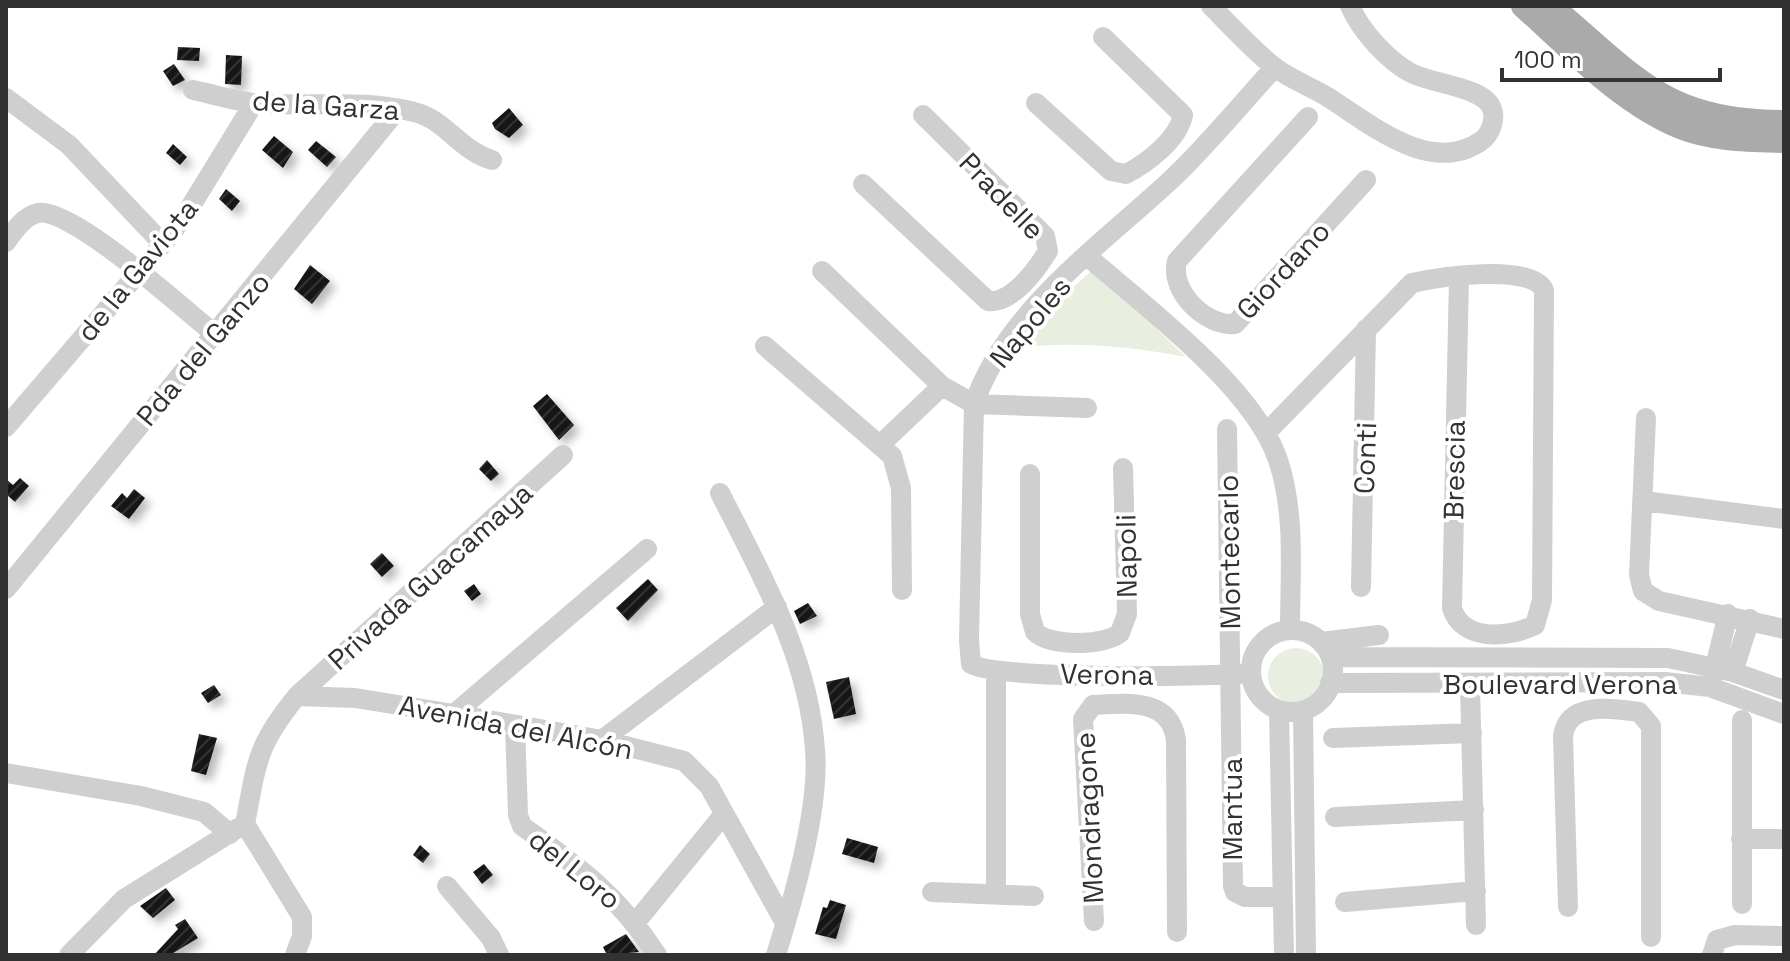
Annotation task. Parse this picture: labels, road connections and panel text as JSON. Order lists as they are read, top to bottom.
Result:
{
  "streets": {
    "street": [
      "de la Garza",
      "Pradelle",
      "de la Gaviota",
      "Giordano",
      "Napoles",
      "Pda del Ganzo",
      "Conti",
      "Brescia",
      "Montecarlo",
      "Napoli",
      "Privada Guacamaya",
      "Verona",
      "Boulevard Verona",
      "Avenida del Alcón",
      "Mantua",
      "Mondragone",
      "del Loro"
    ]
  },
  "crossings": [
    ["de la Garza", "de la Gaviota"],
    ["de la Garza", "Pda del Ganzo"],
    ["Napoles", "Verona"],
    ["Montecarlo", "Verona"],
    ["Montecarlo", "Boulevard Verona"],
    ["Montecarlo", "Mantua"],
    ["Privada Guacamaya", "Avenida del Alcón"],
    ["Verona", "Boulevard Verona"],
    ["Verona", "Mantua"],
    ["Boulevard Verona", "Mantua"],
    ["Avenida del Alcón", "del Loro"]
  ],
  "scale_bar": "100 m"
}
